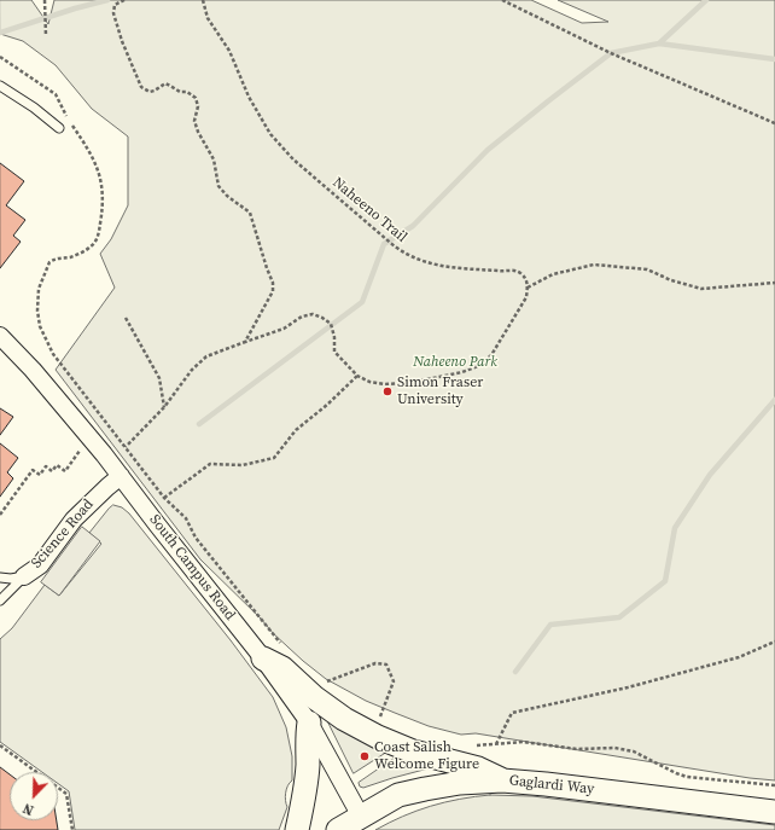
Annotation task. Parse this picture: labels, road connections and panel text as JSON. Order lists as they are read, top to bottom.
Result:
{
  "streets": {
    "street": ["Science Road", "South Campus Road", "Gaglardi Way"],
    "path": ["Naheeno Trail"]
  },
  "crossings": [
    ["Science Road", "South Campus Road"],
    ["South Campus Road", "Gaglardi Way"]
  ],
  "parks": ["Naheeno Park"],
  "places": ["Simon Fraser University", "Coast Salish Welcome Figure"],
  "north": "bottom left"
}
